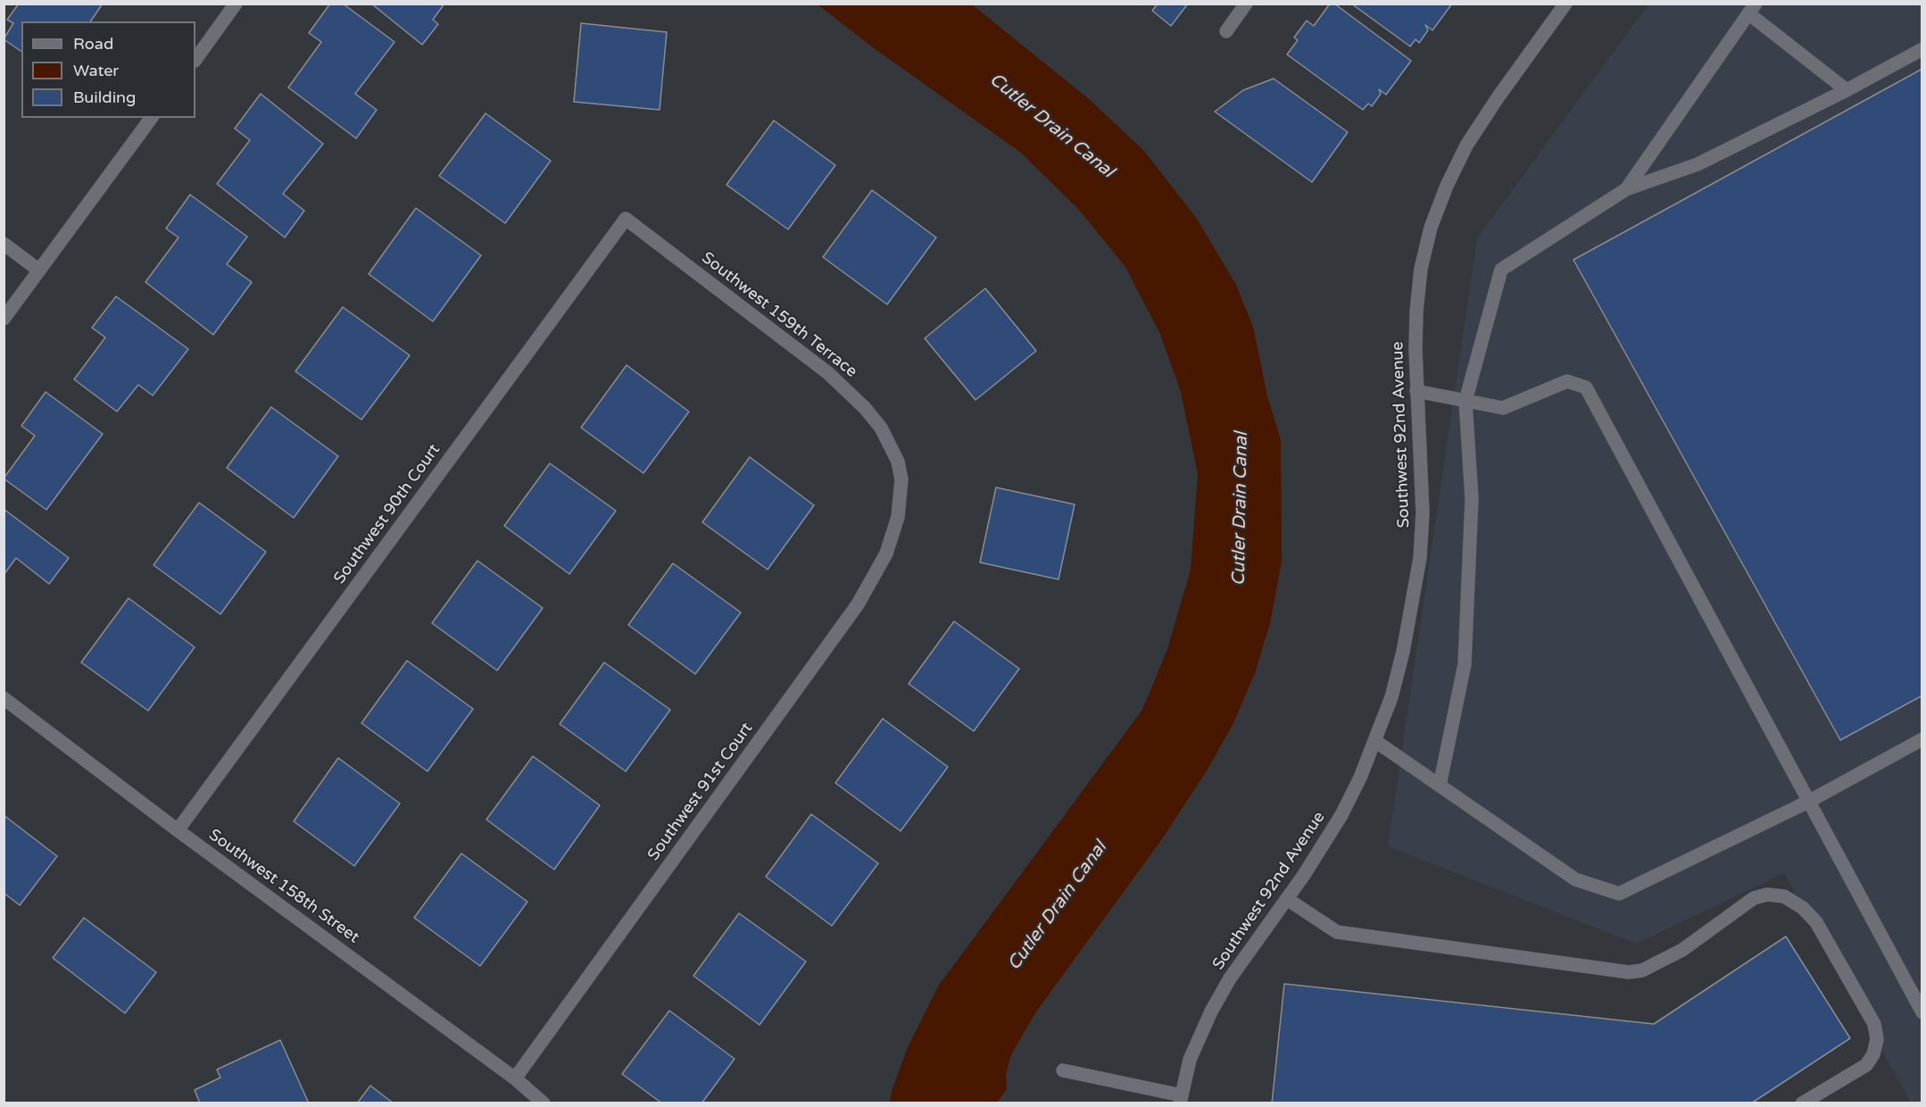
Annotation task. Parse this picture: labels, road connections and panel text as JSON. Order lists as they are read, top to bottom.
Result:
{
  "streets": {
    "street": [
      "Southwest 159th Terrace",
      "Southwest 92nd Avenue",
      "Southwest 90th Court",
      "Southwest 91st Court",
      "Southwest 158th Street"
    ]
  },
  "crossings": [
    ["Southwest 159th Terrace", "Southwest 90th Court"],
    ["Southwest 159th Terrace", "Southwest 91st Court"],
    ["Southwest 90th Court", "Southwest 158th Street"],
    ["Southwest 91st Court", "Southwest 158th Street"]
  ],
  "water": ["Cutler Drain Canal"],
  "legend": ["Road", "Water", "Building"]
}
